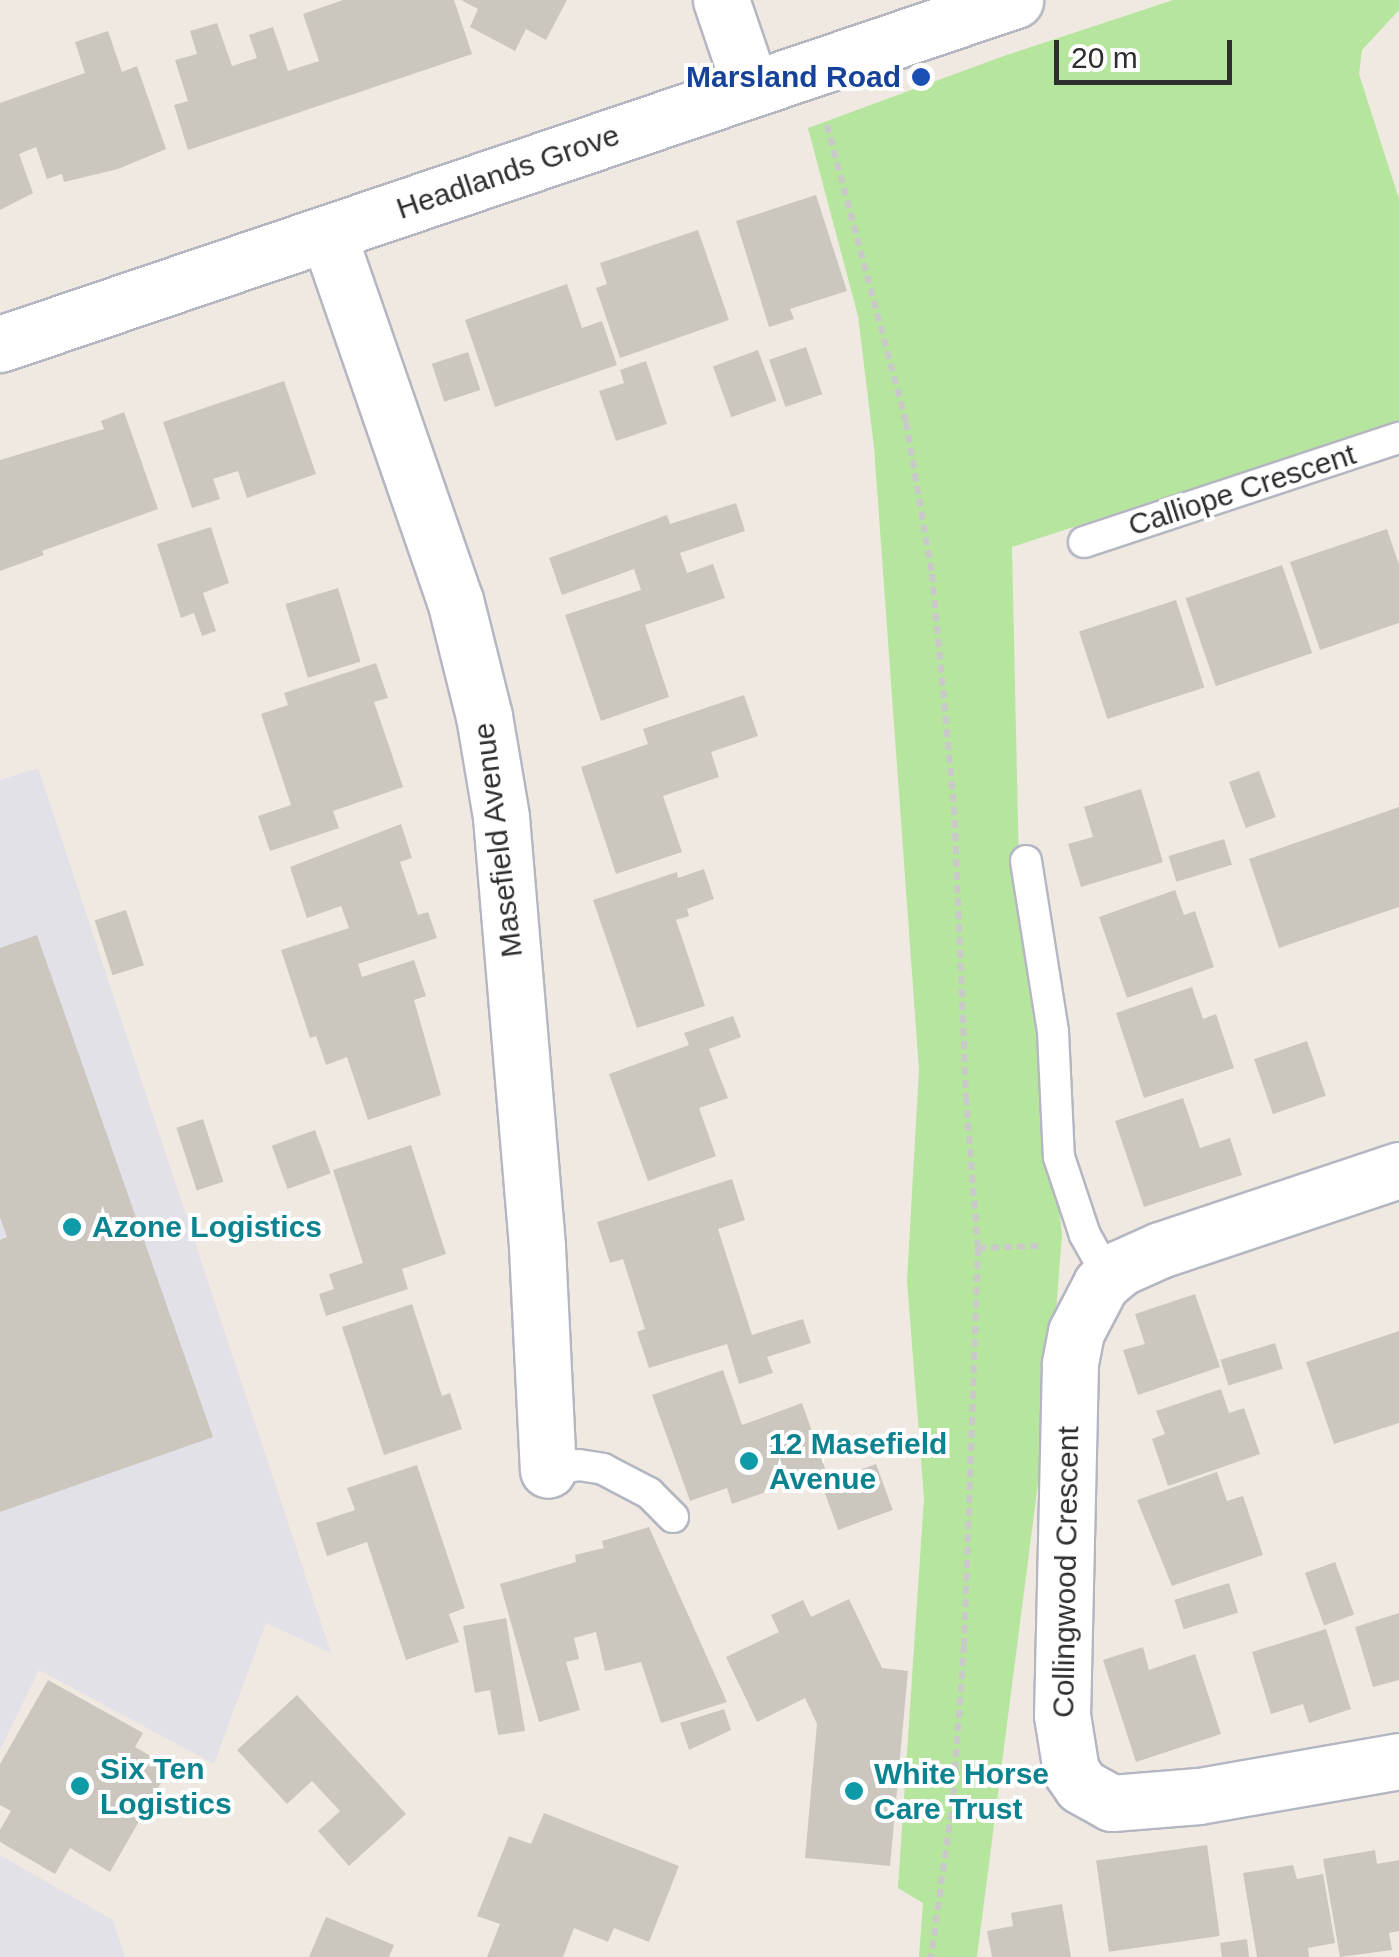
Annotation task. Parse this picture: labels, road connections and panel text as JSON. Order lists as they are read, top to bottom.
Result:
{
  "streets": {
    "street": ["Headlands Grove", "Masefield Avenue", "Collingwood Crescent"],
    "lane": ["Calliope Crescent"]
  },
  "crossings": [
    ["Headlands Grove", "Masefield Avenue"]
  ],
  "places": [
    "Marsland Road",
    "Azone Logistics",
    "12 Masefield Avenue",
    "Six Ten Logistics",
    "White Horse Care Trust"
  ],
  "scale_bar": "20 m"
}
